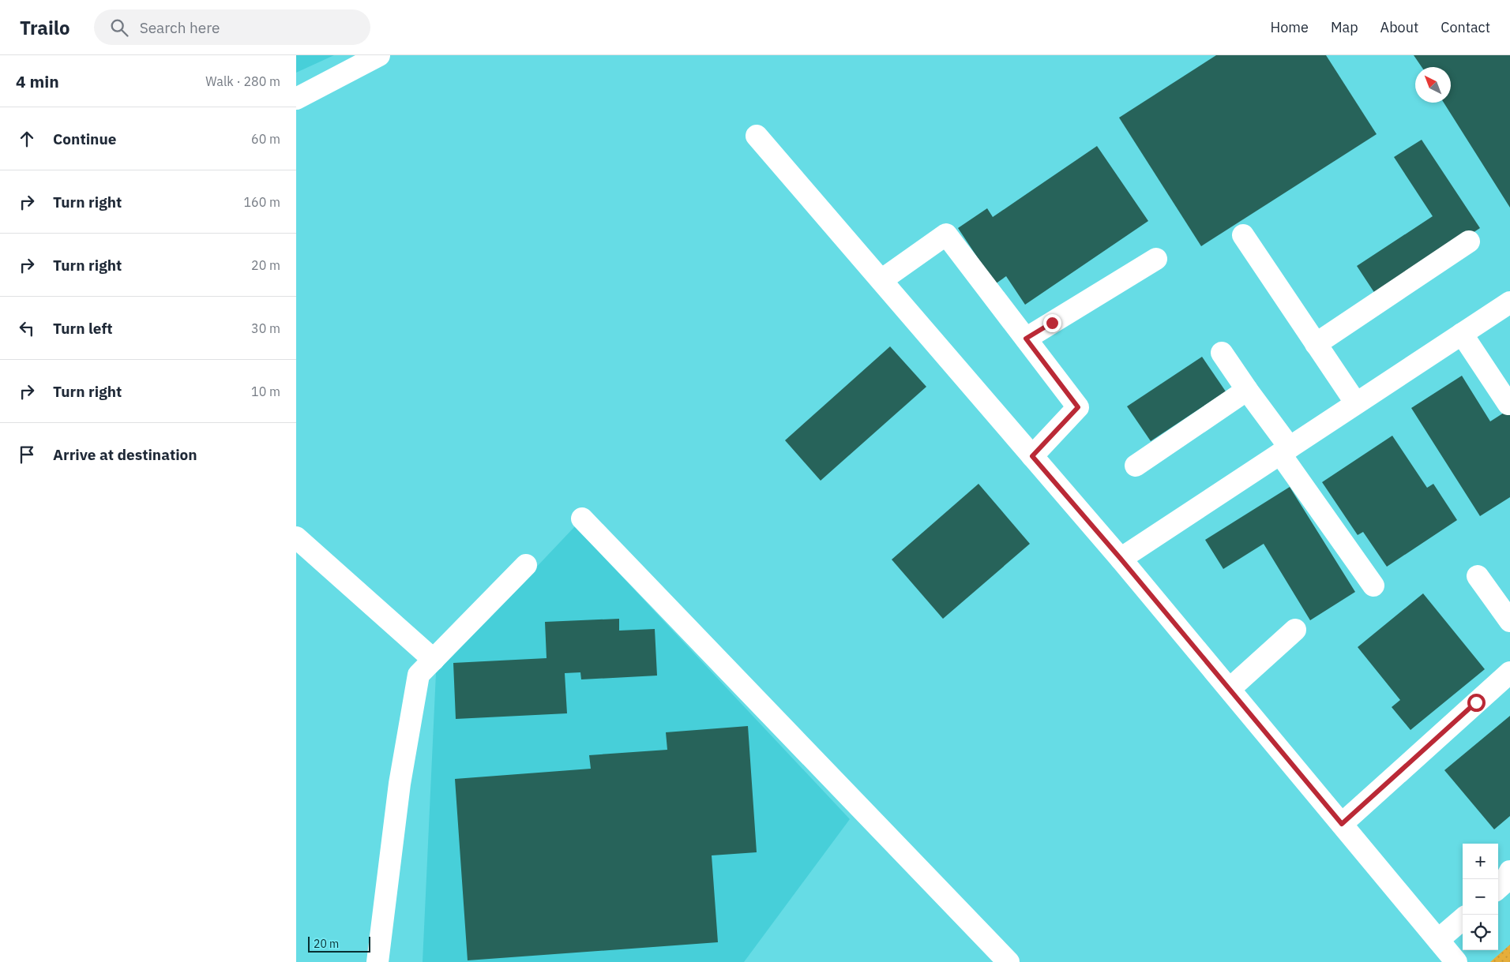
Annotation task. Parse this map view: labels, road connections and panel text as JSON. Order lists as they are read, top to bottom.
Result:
{
  "scale_bar": "20 m",
  "north": "top left",
  "page": {
    "header": "Trailo",
    "search": "Search here",
    "nav": [
      "Home",
      "Map",
      "About",
      "Contact"
    ],
    "heading": ["4 min", "Walk · 280 m"],
    "list": [
      ["Continue", "60 m"],
      ["Turn right", "160 m"],
      ["Turn right", "20 m"],
      ["Turn left", "30 m"],
      ["Turn right", "10 m"],
      "Arrive at destination"
    ],
    "map_buttons": ["+", "−"],
    "scale": "20 m"
  }
}
